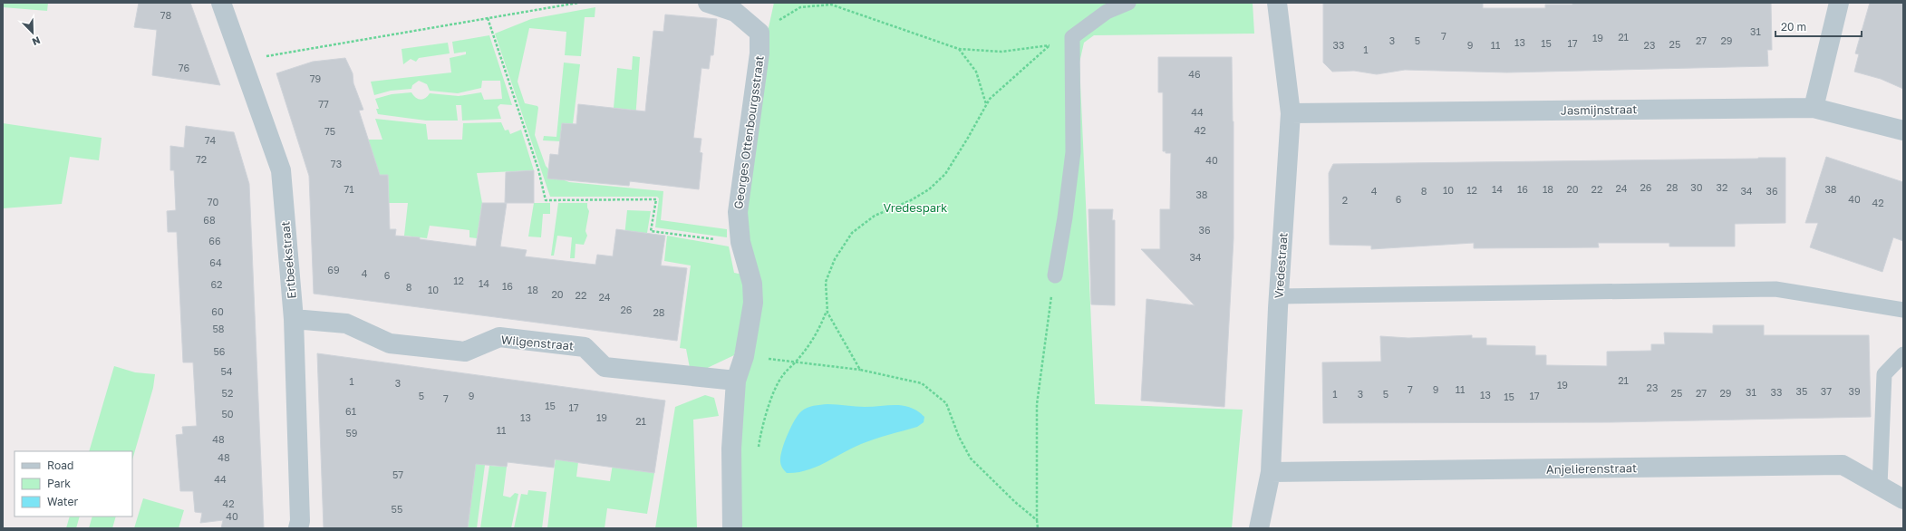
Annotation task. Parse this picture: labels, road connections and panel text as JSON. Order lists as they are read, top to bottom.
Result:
{
  "streets": {
    "street": [
      "Jasmijnstraat",
      "Georges Ottenbourgsstraat",
      "Ertbeekstraat",
      "Vredestraat",
      "Wilgenstraat",
      "Anjelierenstraat"
    ]
  },
  "crossings": [
    ["Jasmijnstraat", "Vredestraat"],
    ["Georges Ottenbourgsstraat", "Wilgenstraat"],
    ["Ertbeekstraat", "Wilgenstraat"],
    ["Vredestraat", "Anjelierenstraat"]
  ],
  "parks": ["Vredespark"],
  "house_numbers": [
    "78",
    "31",
    "7",
    "21",
    "19",
    "3",
    "5",
    "27",
    "29",
    "13",
    "15",
    "17",
    "25",
    "33",
    "9",
    "11",
    "23",
    "1",
    "76",
    "46",
    "79",
    "77",
    "44",
    "42",
    "75",
    "74",
    "72",
    "40",
    "73",
    "26",
    "28",
    "30",
    "32",
    "24",
    "71",
    "14",
    "16",
    "18",
    "20",
    "22",
    "38",
    "10",
    "12",
    "4",
    "8",
    "34",
    "36",
    "38",
    "6",
    "40",
    "2",
    "70",
    "42",
    "68",
    "36",
    "66",
    "34",
    "64",
    "69",
    "4",
    "6",
    "12",
    "14",
    "62",
    "16",
    "8",
    "10",
    "18",
    "20",
    "22",
    "24",
    "26",
    "60",
    "28",
    "58",
    "56",
    "54",
    "21",
    "1",
    "3",
    "19",
    "23",
    "7",
    "9",
    "11",
    "35",
    "37",
    "39",
    "31",
    "33",
    "52",
    "25",
    "27",
    "29",
    "1",
    "3",
    "5",
    "13",
    "5",
    "9",
    "17",
    "15",
    "7",
    "15",
    "17",
    "61",
    "50",
    "13",
    "19",
    "21",
    "11",
    "59",
    "48",
    "48",
    "57",
    "44",
    "42",
    "55",
    "40"
  ],
  "legend": ["Road", "Park", "Water"],
  "scale_bar": "20 m",
  "north": "bottom right"
}
